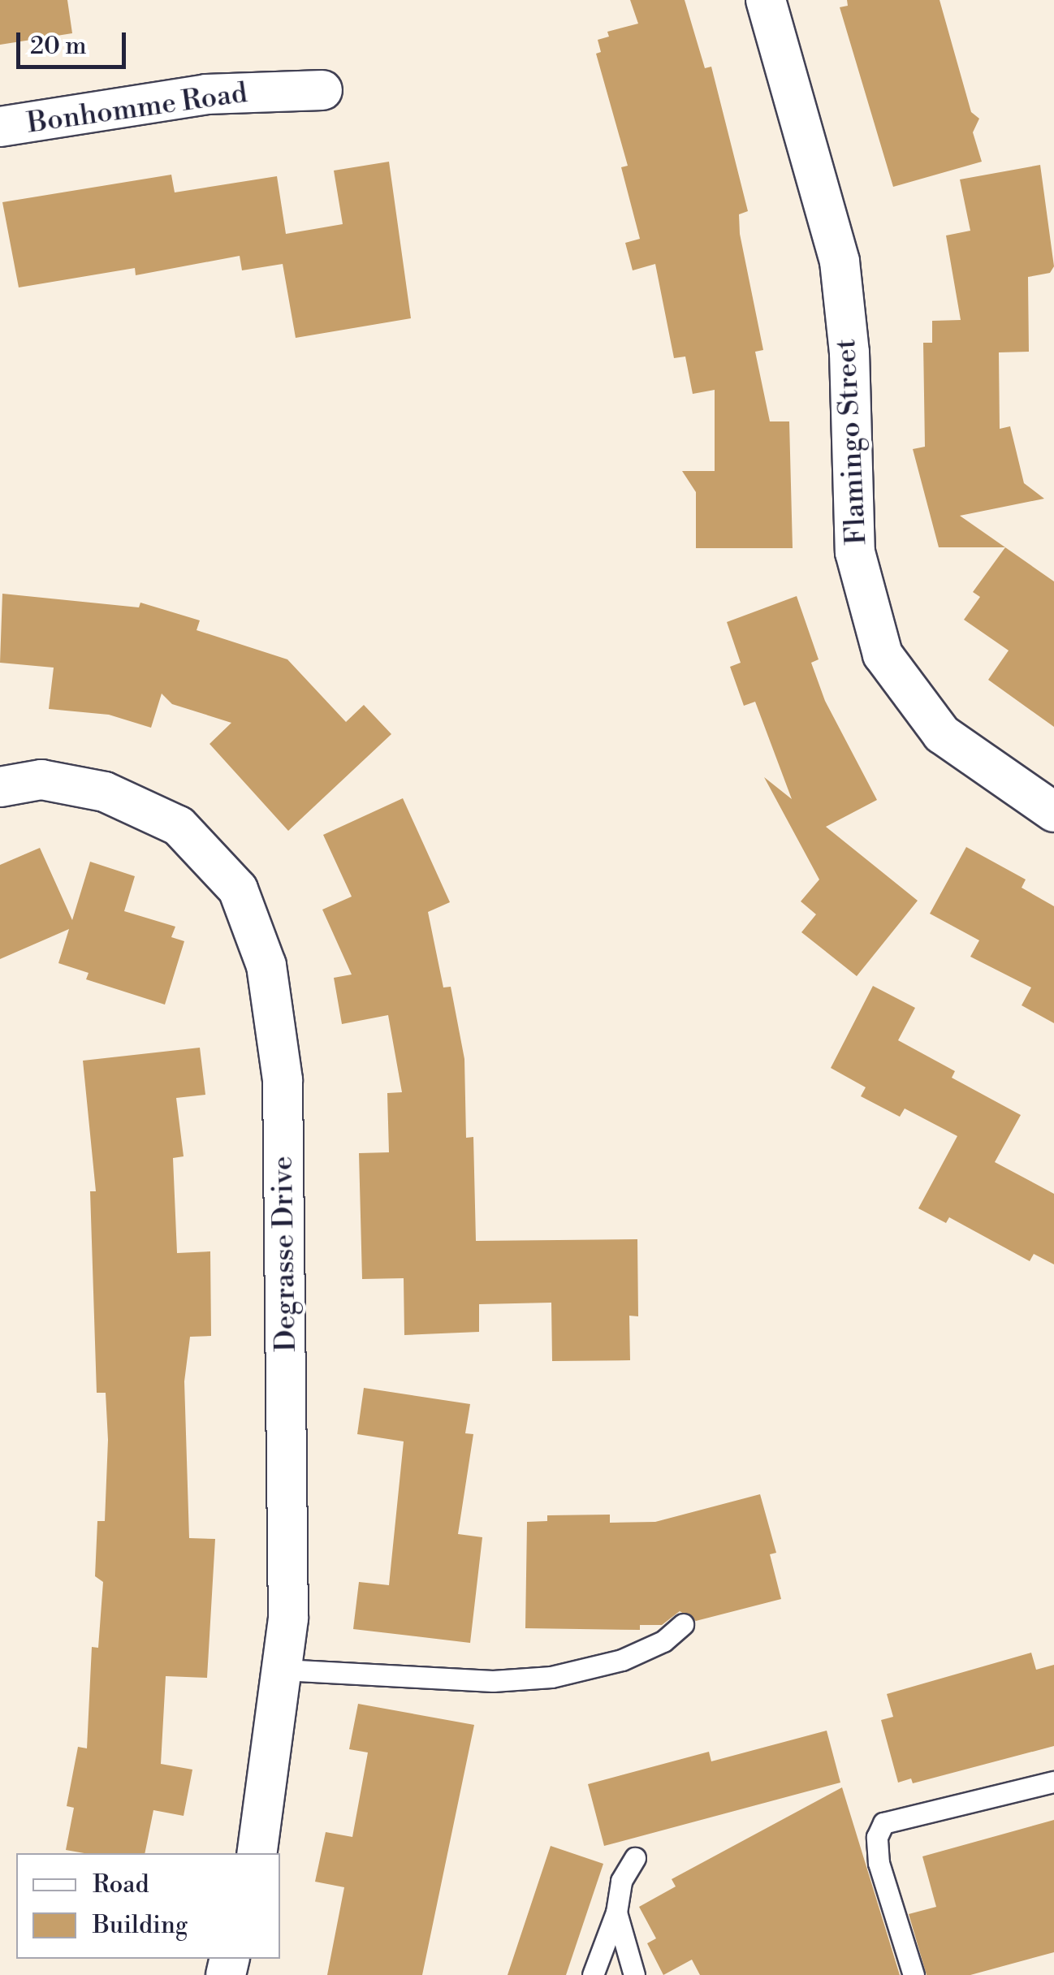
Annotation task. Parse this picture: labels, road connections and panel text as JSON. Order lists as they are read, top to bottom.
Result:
{
  "streets": {
    "street": ["Bonhomme Road", "Flamingo Street", "Degrasse Drive"]
  },
  "legend": ["Road", "Building"],
  "scale_bar": "20 m"
}
